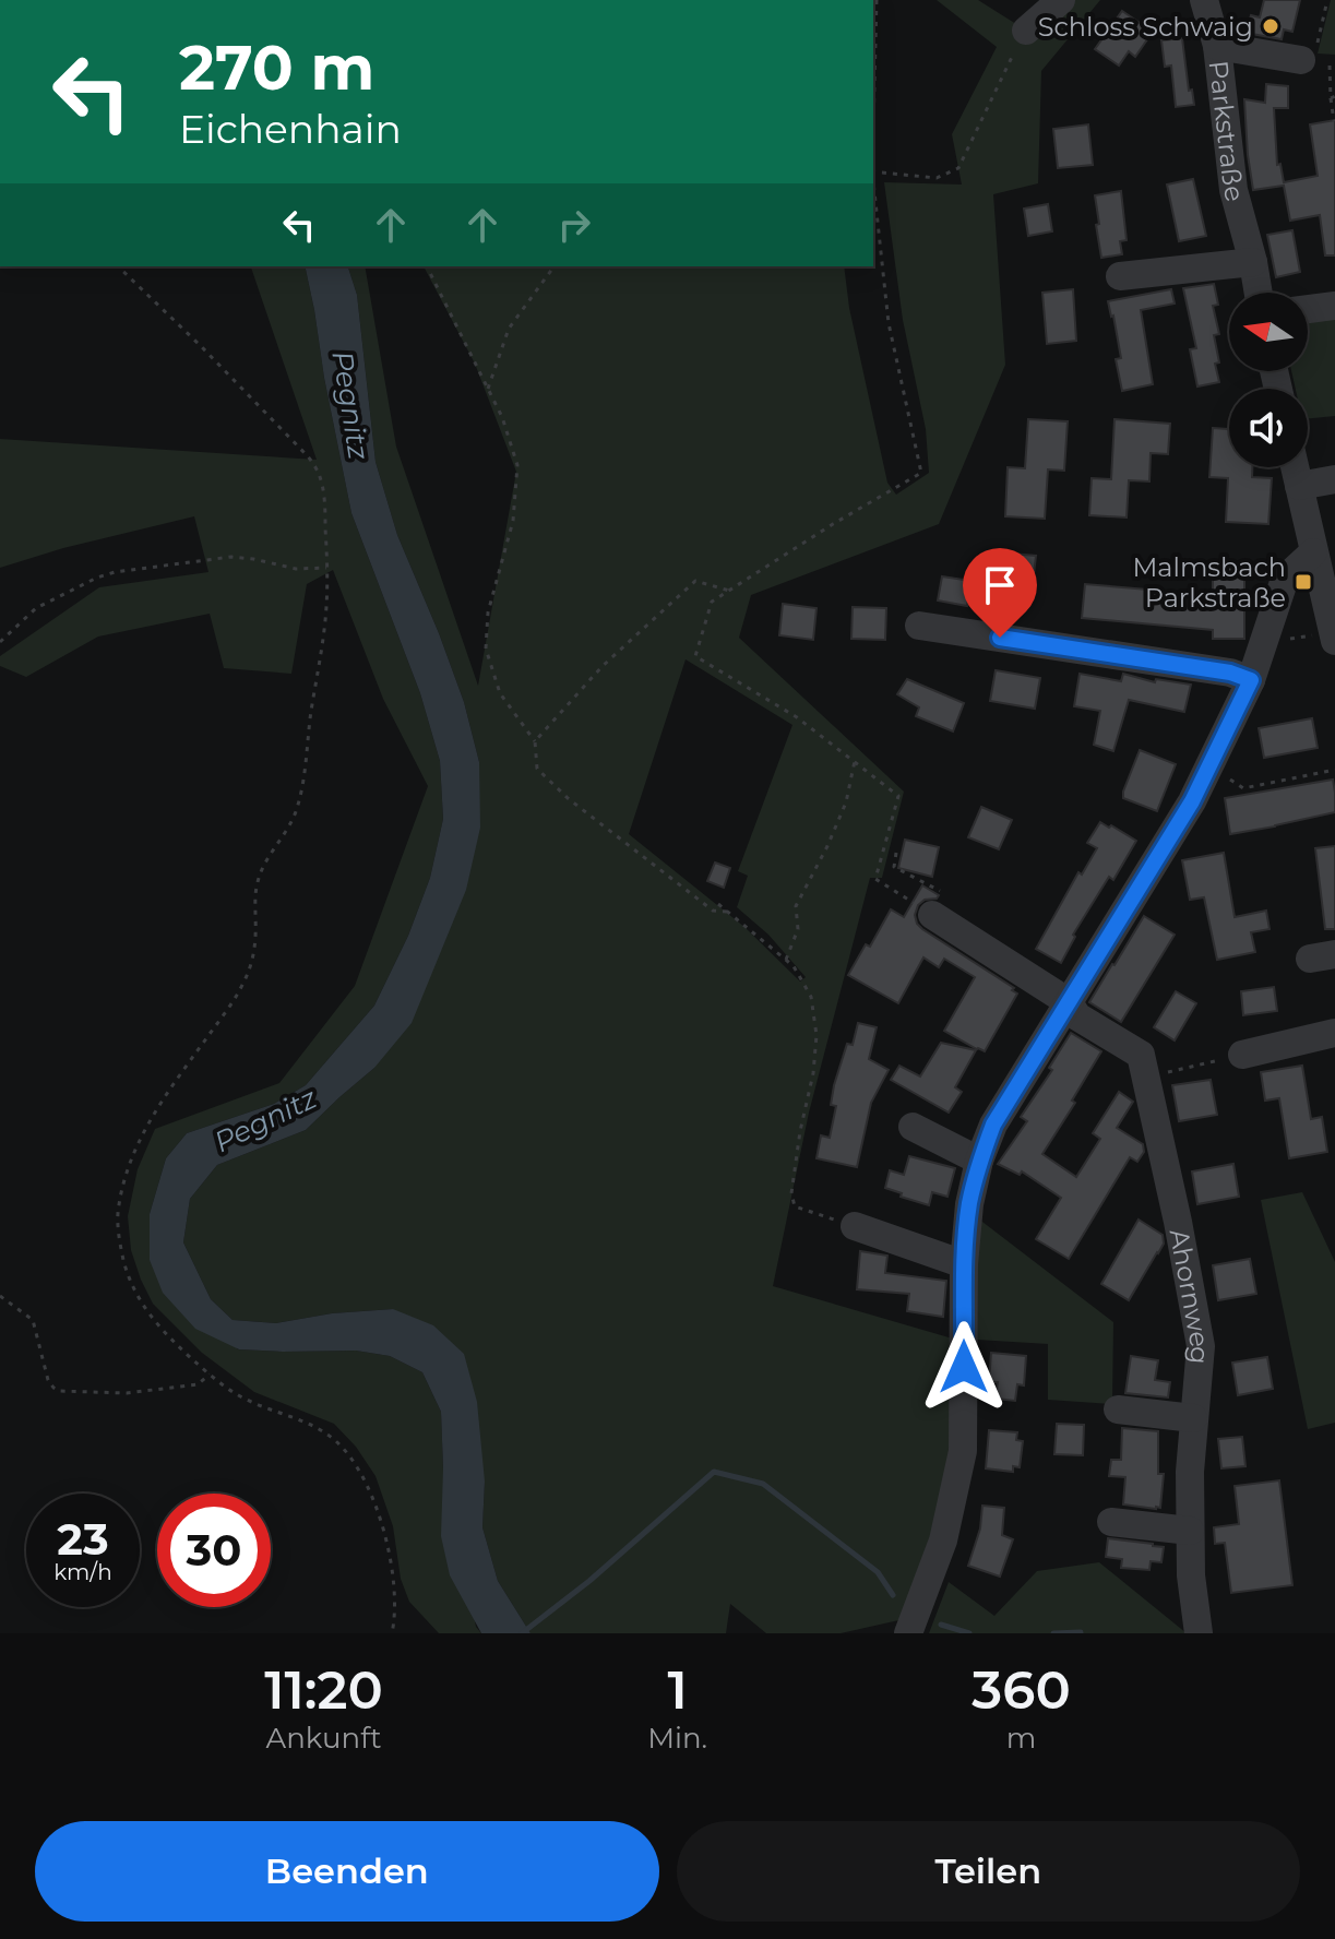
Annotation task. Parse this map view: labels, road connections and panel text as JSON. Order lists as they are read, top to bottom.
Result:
{
  "streets": {
    "street": ["Parkstraße", "Ahornweg"]
  },
  "water": ["Pegnitz"],
  "places": {
    "other": ["Schloss Schwaig"],
    "transit": ["Malmsbach Parkstraße"]
  },
  "north": "left",
  "page": {
    "turn": ["270 m", "Eichenhain"],
    "speed": "23 km/h",
    "limit": "30",
    "eta": [
      "11:20",
      "Ankunft",
      "1",
      "Min.",
      "360",
      "m"
    ],
    "buttons": ["Beenden", "Teilen"]
  }
}
